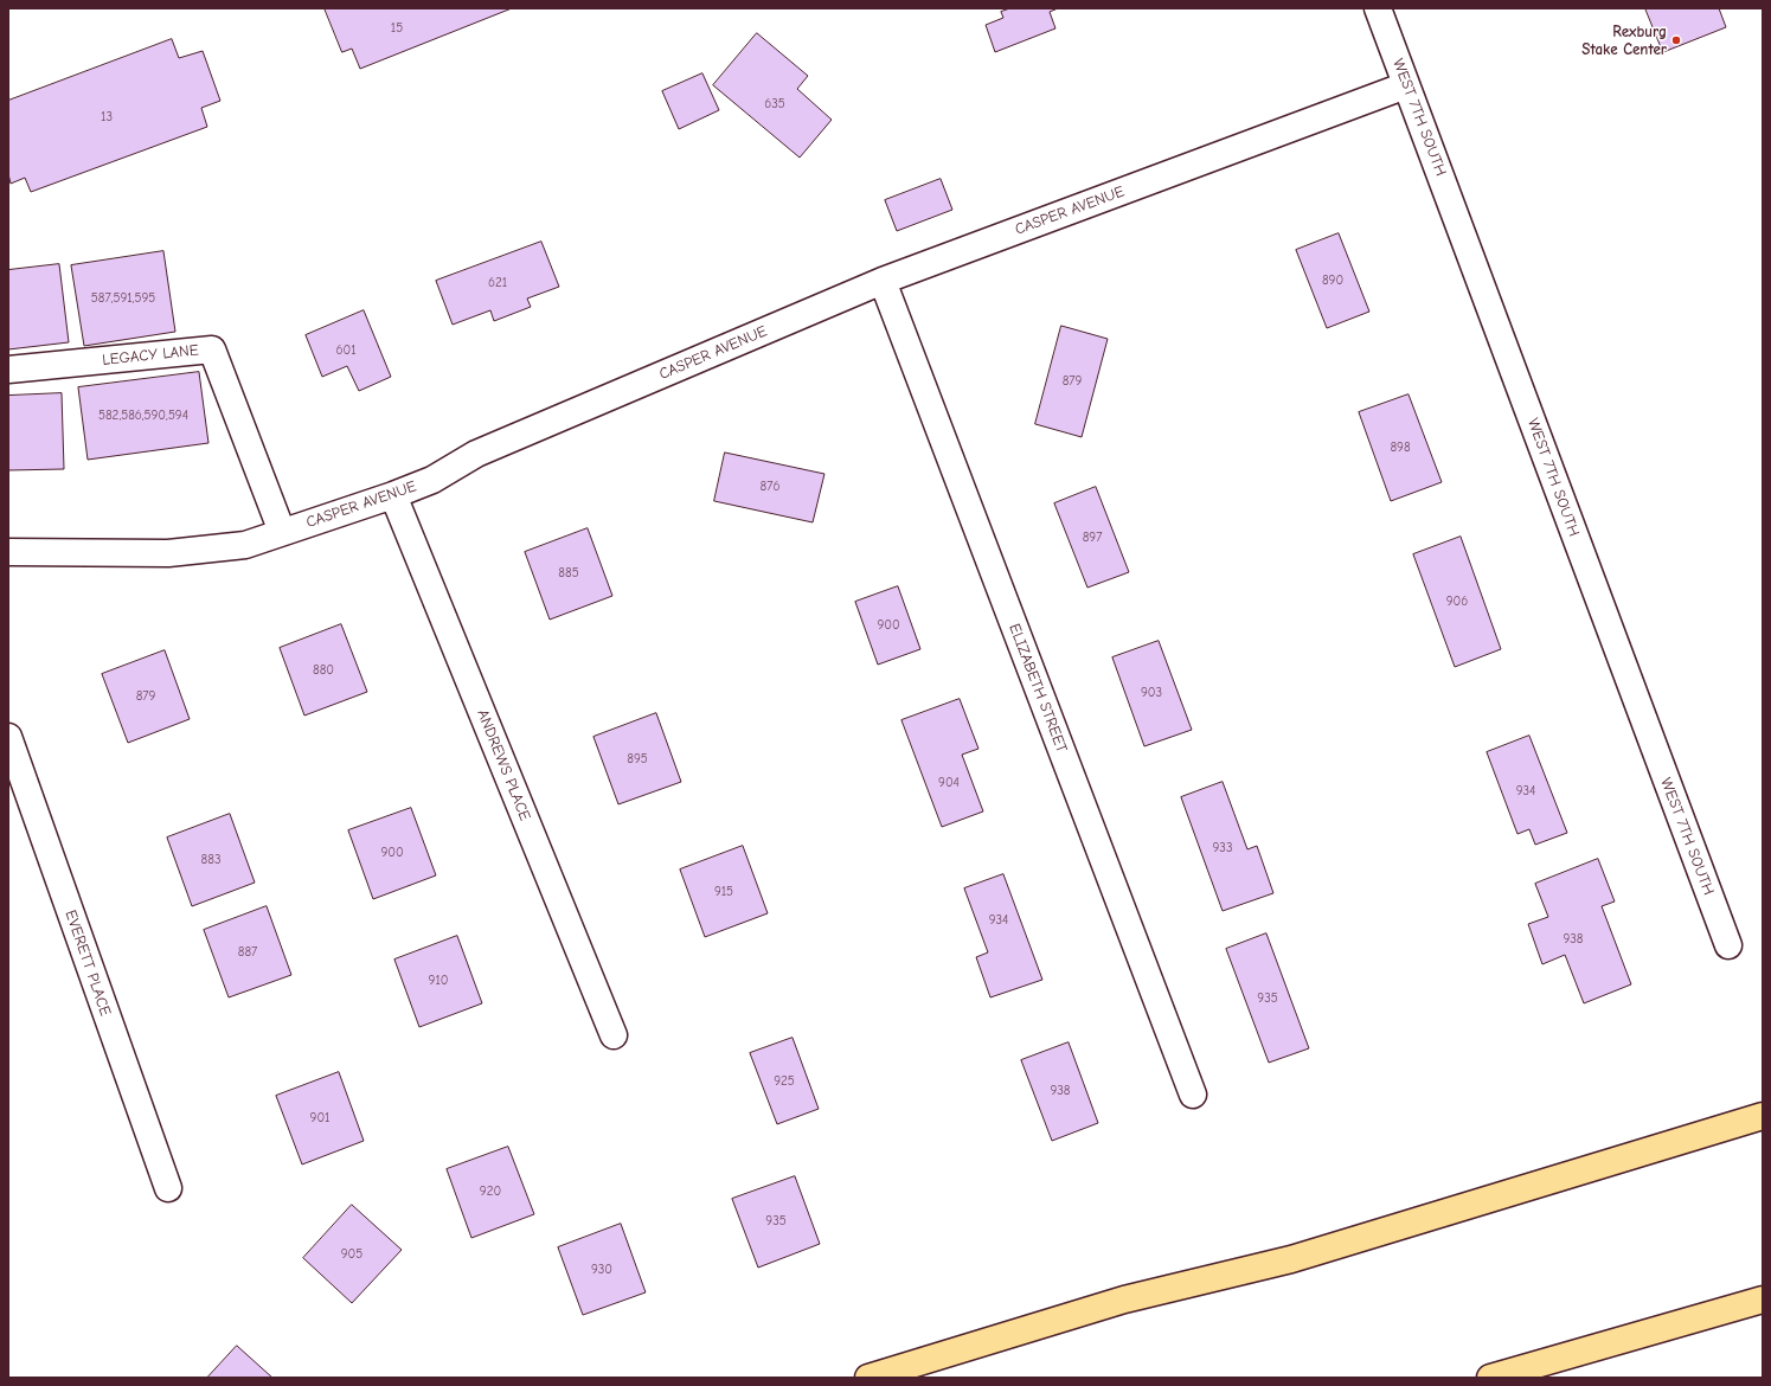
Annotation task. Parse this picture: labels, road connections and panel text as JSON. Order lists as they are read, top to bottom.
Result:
{
  "streets": {
    "street": [
      "WEST 7TH SOUTH",
      "CASPER AVENUE",
      "LEGACY LANE",
      "ELIZABETH STREET",
      "ANDREWS PLACE",
      "EVERETT PLACE"
    ]
  },
  "crossings": [
    ["WEST 7TH SOUTH", "CASPER AVENUE"],
    ["CASPER AVENUE", "LEGACY LANE"],
    ["CASPER AVENUE", "ELIZABETH STREET"],
    ["CASPER AVENUE", "ANDREWS PLACE"]
  ],
  "places": ["Rexburg Stake Center"],
  "house_numbers": [
    "15",
    "635",
    "13",
    "890",
    "621",
    "587,591,595",
    "601",
    "879",
    "582,586,590,594",
    "898",
    "876",
    "897",
    "885",
    "906",
    "900",
    "880",
    "903",
    "879",
    "895",
    "904",
    "934",
    "933",
    "900",
    "883",
    "915",
    "934",
    "938",
    "887",
    "910",
    "935",
    "925",
    "938",
    "901",
    "920",
    "935",
    "905",
    "930"
  ]
}
